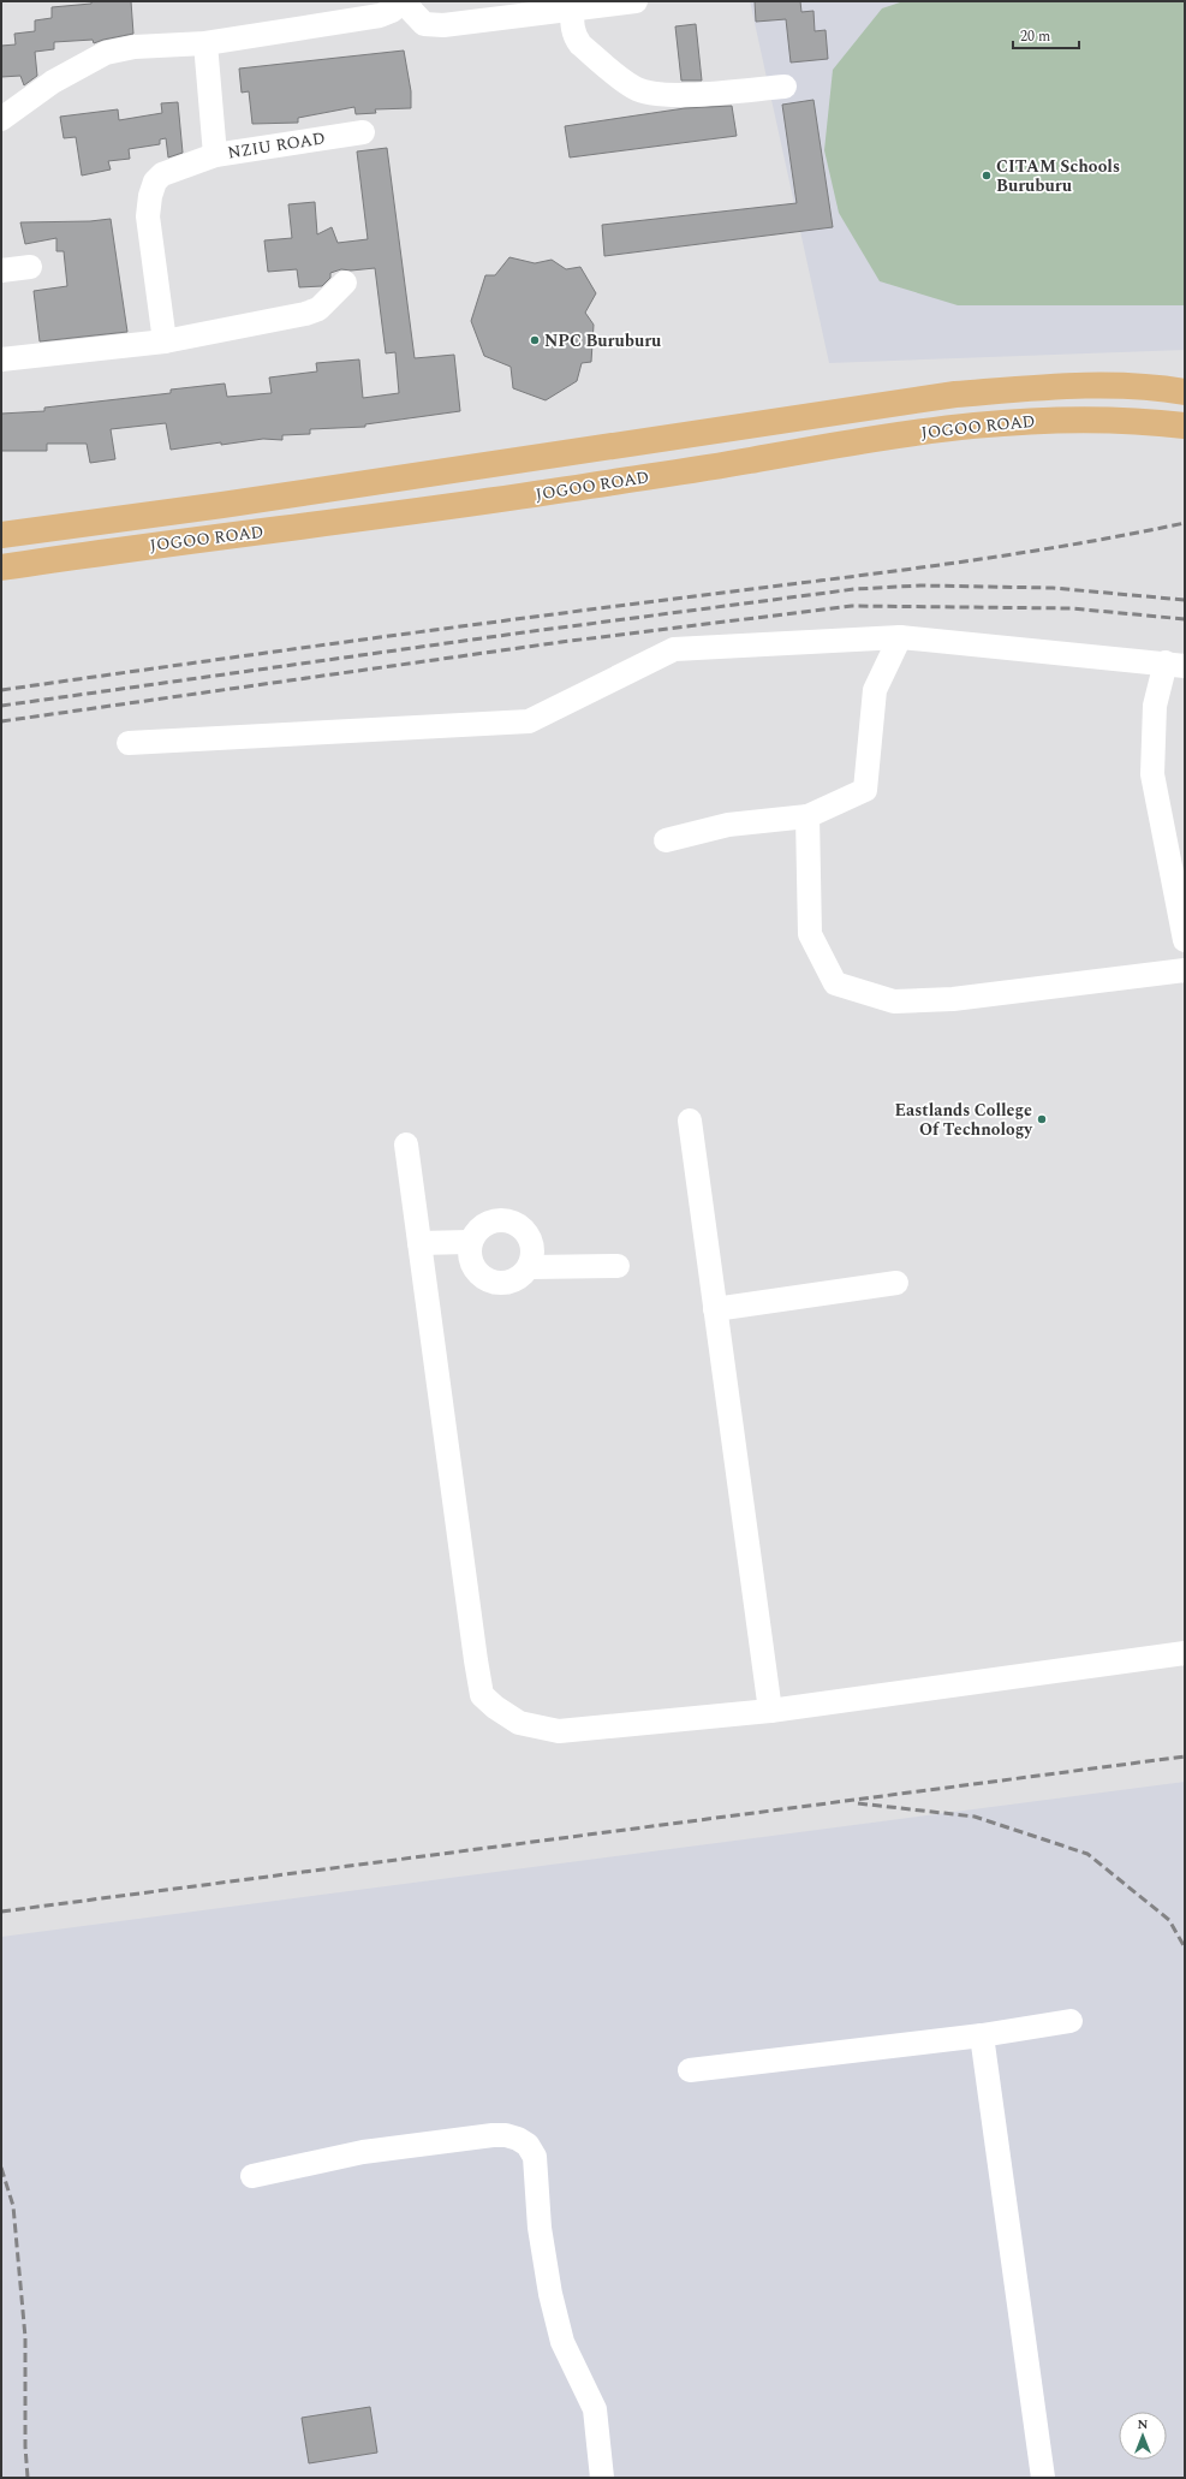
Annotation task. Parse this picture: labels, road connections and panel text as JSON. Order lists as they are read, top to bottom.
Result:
{
  "streets": {
    "main road": ["JOGOO ROAD"],
    "street": ["NZIU ROAD"]
  },
  "places": ["CITAM Schools Buruburu", "NPC Buruburu", "Eastlands College Of Technology"],
  "scale_bar": "20 m",
  "north": "top"
}
